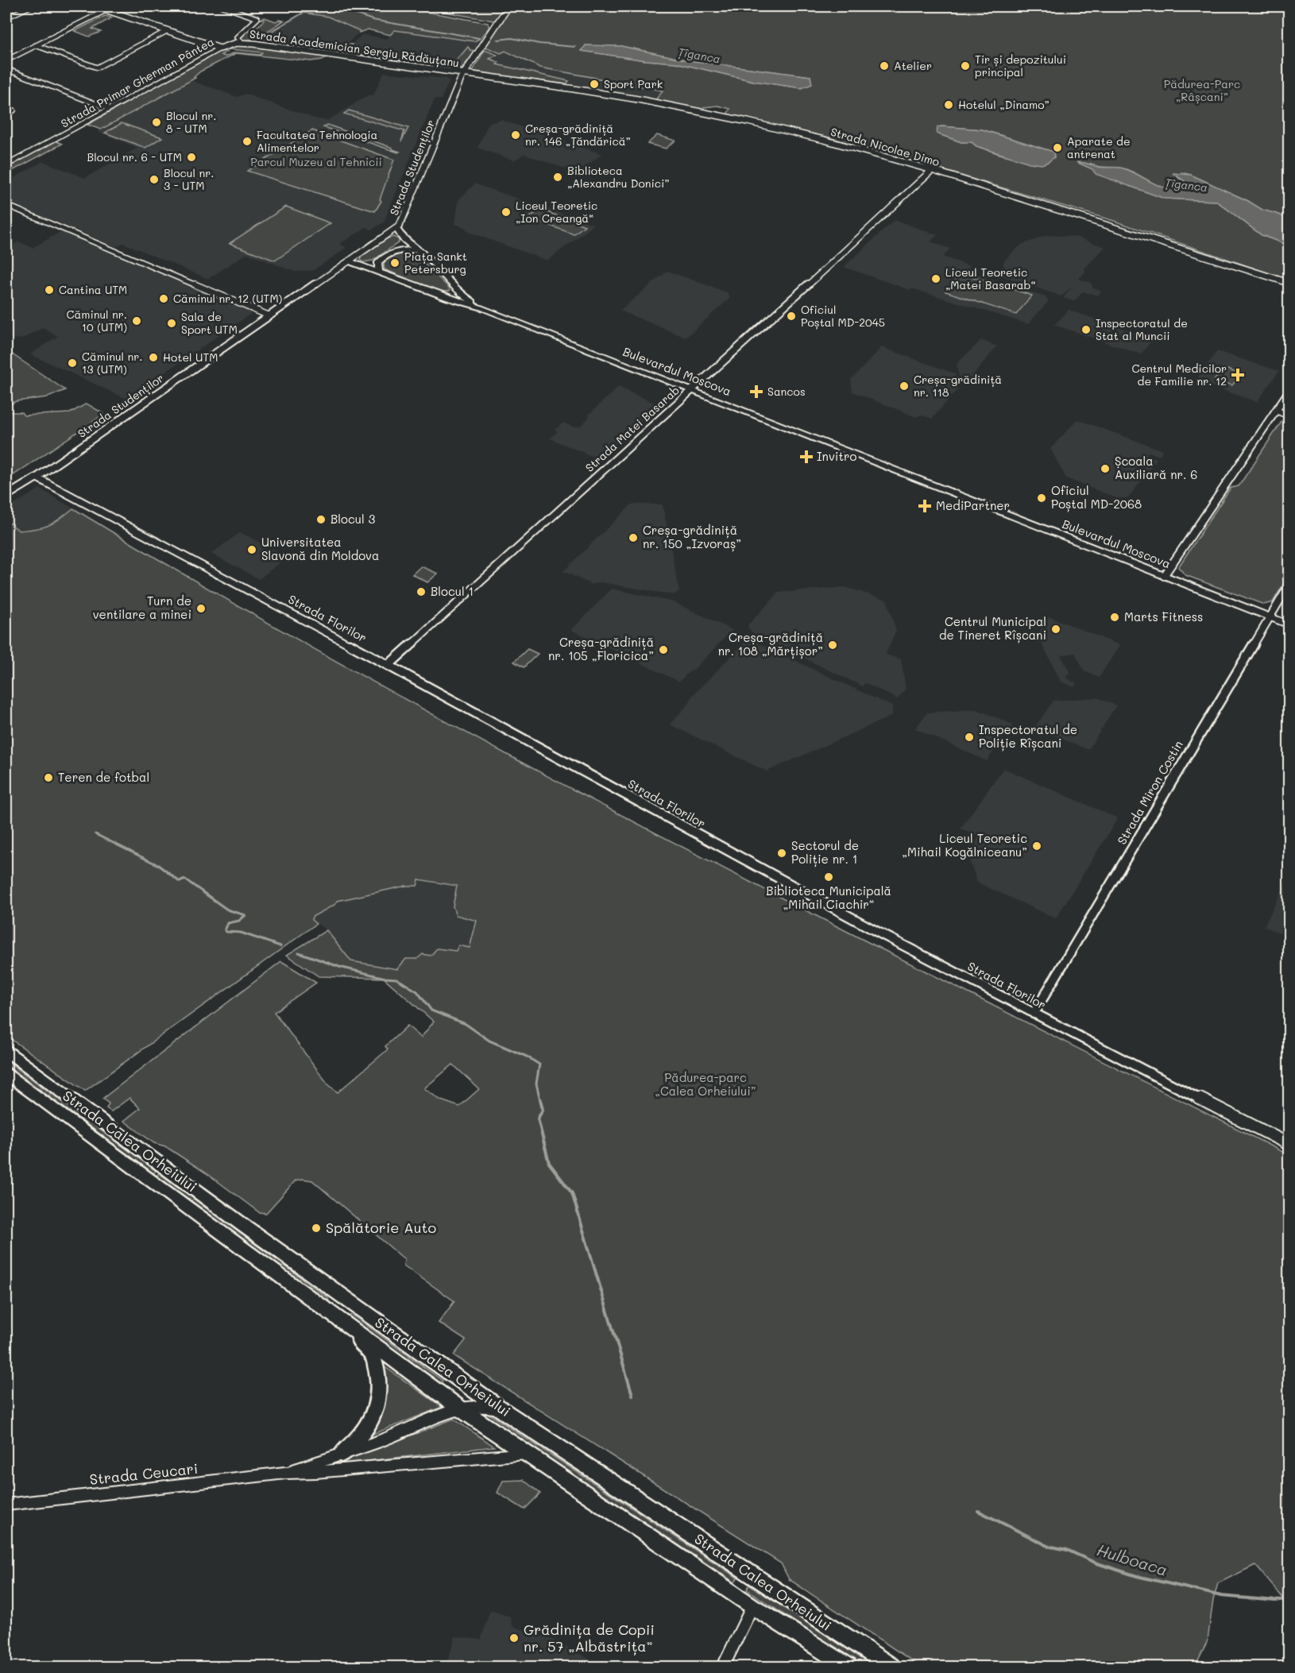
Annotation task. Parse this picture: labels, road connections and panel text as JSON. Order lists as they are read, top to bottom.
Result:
{
  "streets": {
    "highway": ["Strada Calea Orheiului"],
    "main road": [
      "Strada Academician Sergiu Rădăuțanu",
      "Strada Primar Gherman Pântea",
      "Strada Nicolae Dimo",
      "Strada Studenților",
      "Bulevardul Moscova",
      "Strada Matei Basarab",
      "Strada Florilor",
      "Strada Miron Costin",
      "Strada Ceucari"
    ]
  },
  "crossings": [
    ["Strada Academician Sergiu Rădăuțanu", "Strada Primar Gherman Pântea"],
    ["Strada Academician Sergiu Rădăuțanu", "Strada Nicolae Dimo"],
    ["Strada Academician Sergiu Rădăuțanu", "Strada Studenților"],
    ["Strada Nicolae Dimo", "Strada Studenților"],
    ["Strada Nicolae Dimo", "Strada Matei Basarab"],
    ["Strada Studenților", "Bulevardul Moscova"],
    ["Strada Studenților", "Strada Florilor"],
    ["Bulevardul Moscova", "Strada Matei Basarab"],
    ["Bulevardul Moscova", "Strada Miron Costin"],
    ["Strada Matei Basarab", "Strada Florilor"],
    ["Strada Florilor", "Strada Miron Costin"],
    ["Strada Calea Orheiului", "Strada Ceucari"]
  ],
  "water": ["Țîganca", "Hulboaca"],
  "parks": ["Pădurea-Parc „Râșcani”", "Parcul Muzeu al Tehnicii", "Pădurea-parc „Calea Orheiului”"],
  "places": {
    "other": [
      "Atelier",
      "Tir și depozitului principal",
      "Sport Park",
      "Hotelul „Dinamo”",
      "Blocul nr. 8 - UTM",
      "Creșa-grădiniță nr. 146 „Țăndărică”",
      "Facultatea Tehnologia Alimentelor",
      "Aparate de antrenat",
      "Blocul nr. 6 - UTM",
      "Biblioteca „Alexandru Donici”",
      "Blocul nr. 3 - UTM",
      "Liceul Teoretic „Ion Creangă“",
      "Piața Sankt Petersburg",
      "Liceul Teoretic „Matei Basarab“",
      "Cantina UTM",
      "Căminul nr. 12 (UTM)",
      "Oficiul Poștal MD-2045",
      "Căminul nr. 10 (UTM)",
      "Sala de Sport UTM",
      "Inspectoratul de Stat al Muncii",
      "Hotel UTM",
      "Căminul nr. 13 (UTM)",
      "Creșa-grădiniță nr. 118",
      "Școala Auxiliară nr. 6",
      "Oficiul Poștal MD-2068",
      "Blocul 3",
      "Creșa-grădiniță nr. 150 „Izvoraș”",
      "Universitatea Slavonă din Moldova",
      "Blocul 1",
      "Turn de ventilare a minei",
      "Marts Fitness",
      "Centrul Municipal de Tineret Rîșcani",
      "Creșa-grădiniță nr. 108 „Mărțișor”",
      "Creșa-grădiniță nr. 105 „Floricica”",
      "Inspectoratul de Poliție Rîșcani",
      "Teren de fotbal",
      "Liceul Teoretic „Mihail Kogălniceanu”",
      "Sectorul de Poliție nr. 1",
      "Biblioteca Municipală „Mihail Ciachir“",
      "Spălătorie Auto",
      "Grădinița de Copii nr. 57 „Albăstrița”"
    ],
    "health": [
      "Centrul Medicilor de Familie nr. 12",
      "Sancos",
      "Invitro",
      "MediPartner"
    ]
  }
}
